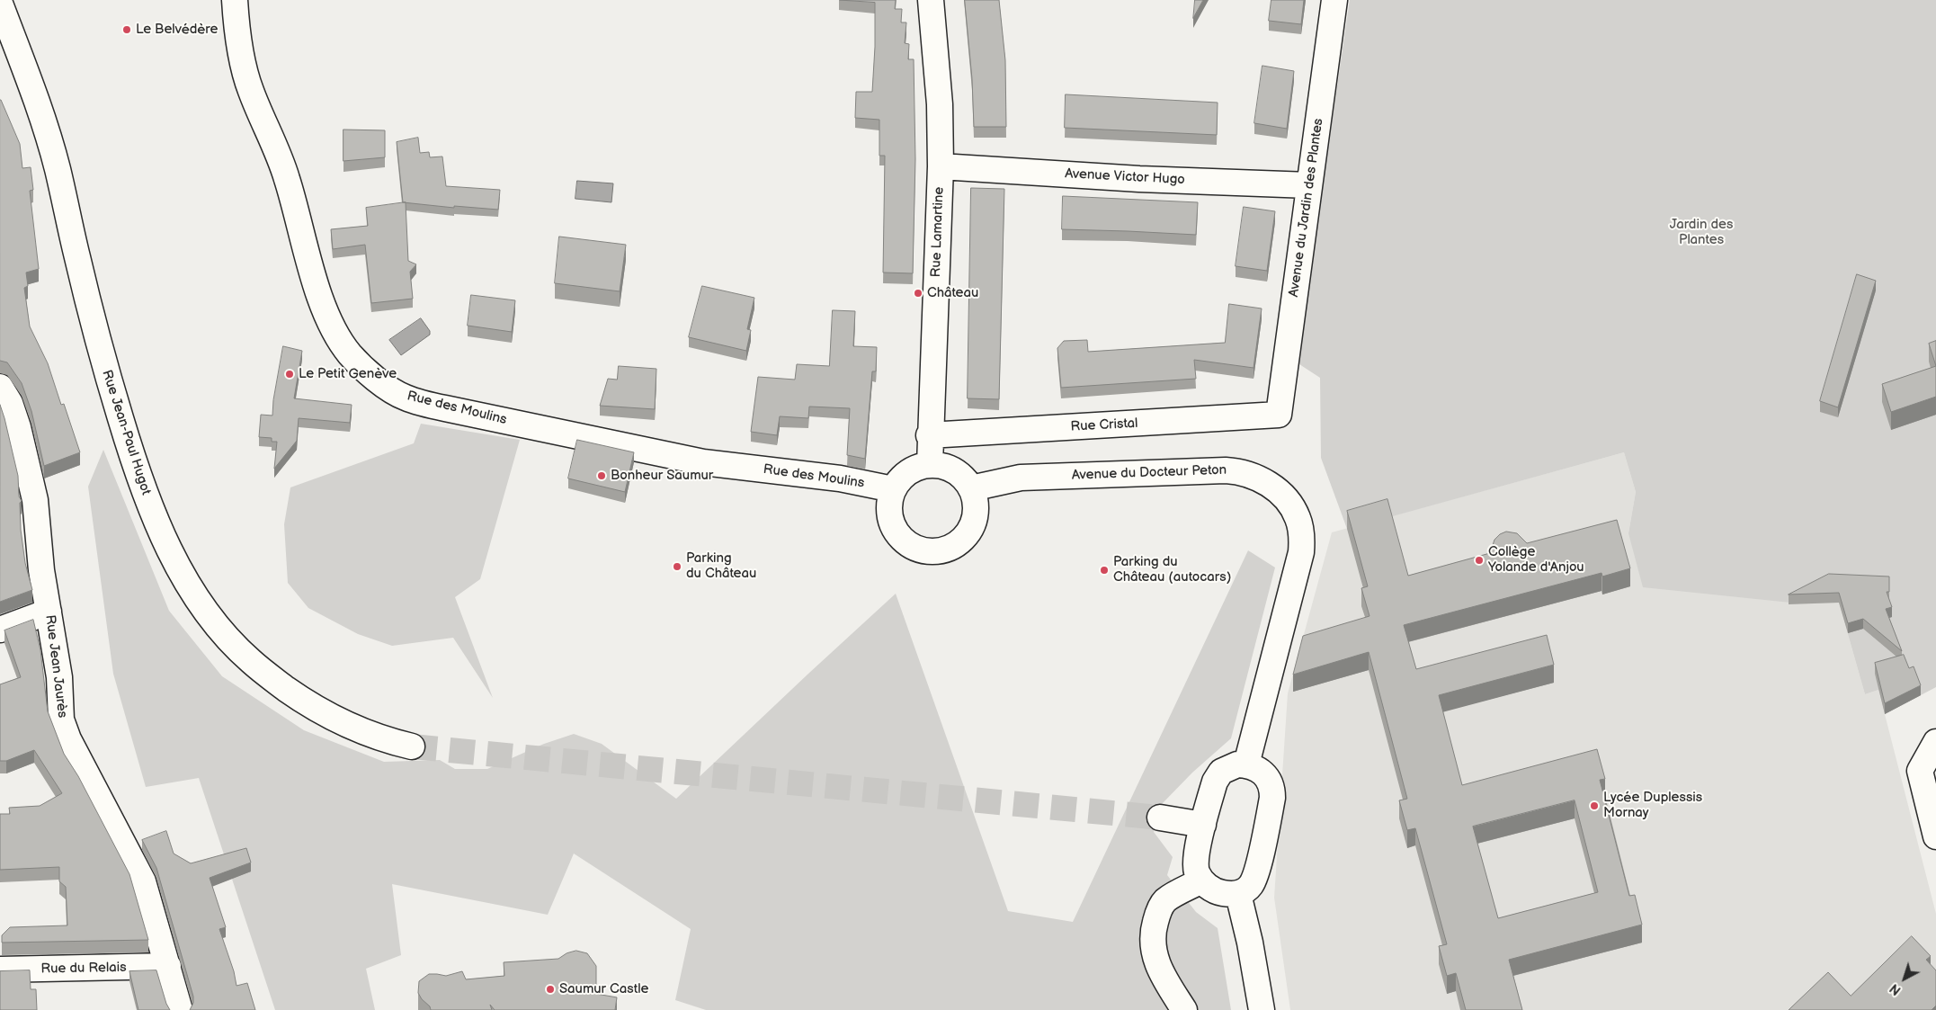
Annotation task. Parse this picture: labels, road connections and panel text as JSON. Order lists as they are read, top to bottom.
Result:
{
  "streets": {
    "street": [
      "Avenue Victor Hugo",
      "Avenue du Jardin des Plantes",
      "Rue Lamartine",
      "Rue des Moulins",
      "Rue Cristal",
      "Rue Jean-Paul Hugot",
      "Avenue du Docteur Peton",
      "Rue Jean Jaurès",
      "Rue du Relais"
    ]
  },
  "crossings": [
    ["Avenue Victor Hugo", "Avenue du Jardin des Plantes"],
    ["Avenue Victor Hugo", "Rue Lamartine"],
    ["Avenue du Jardin des Plantes", "Rue Cristal"],
    ["Rue Lamartine", "Rue des Moulins"],
    ["Rue Lamartine", "Rue Cristal"],
    ["Rue Lamartine", "Avenue du Docteur Peton"],
    ["Rue des Moulins", "Avenue du Docteur Peton"],
    ["Rue Jean Jaurès", "Rue du Relais"]
  ],
  "parks": ["Jardin des Plantes"],
  "places": [
    "Le Belvédère",
    "Château",
    "Le Petit Genève",
    "Bonheur Saumur",
    "Collège Yolande d'Anjou",
    "Parking du Château",
    "Parking du Château (autocars)",
    "Lycée Duplessis Mornay",
    "Saumur Castle"
  ],
  "north": "bottom left"
}
